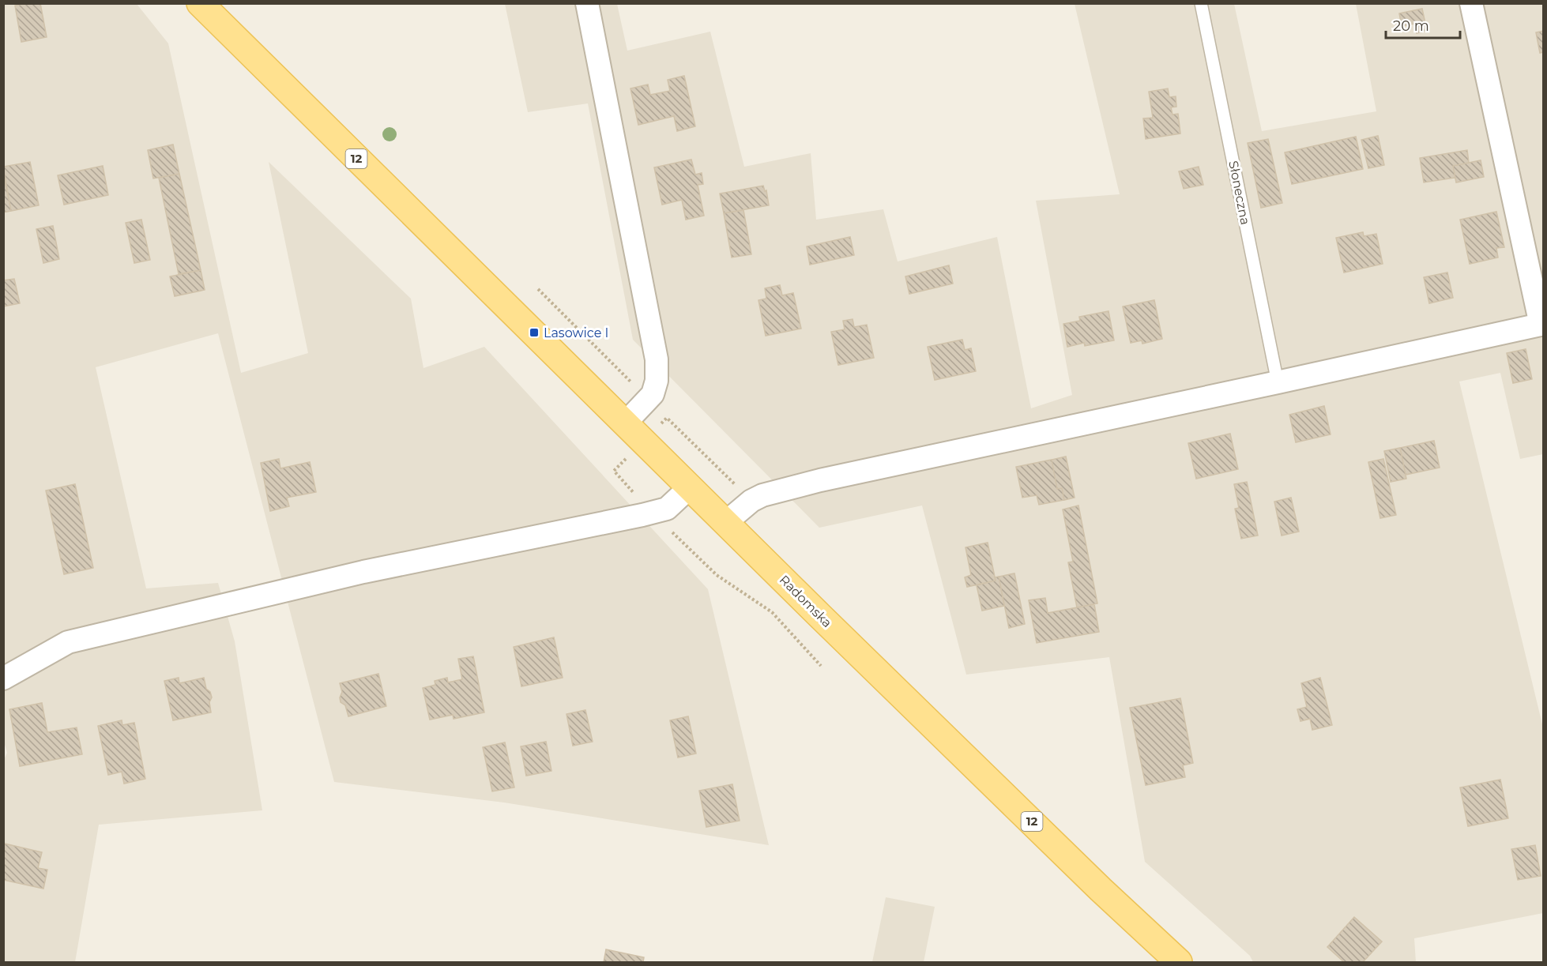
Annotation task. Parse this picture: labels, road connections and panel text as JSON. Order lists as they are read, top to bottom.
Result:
{
  "streets": {
    "main road": ["12", "Radomska"],
    "lane": ["Słoneczna"]
  },
  "crossings": [
    ["12", "Radomska"]
  ],
  "places": {
    "transit": ["Lasowice I"]
  },
  "scale_bar": "20 m"
}
